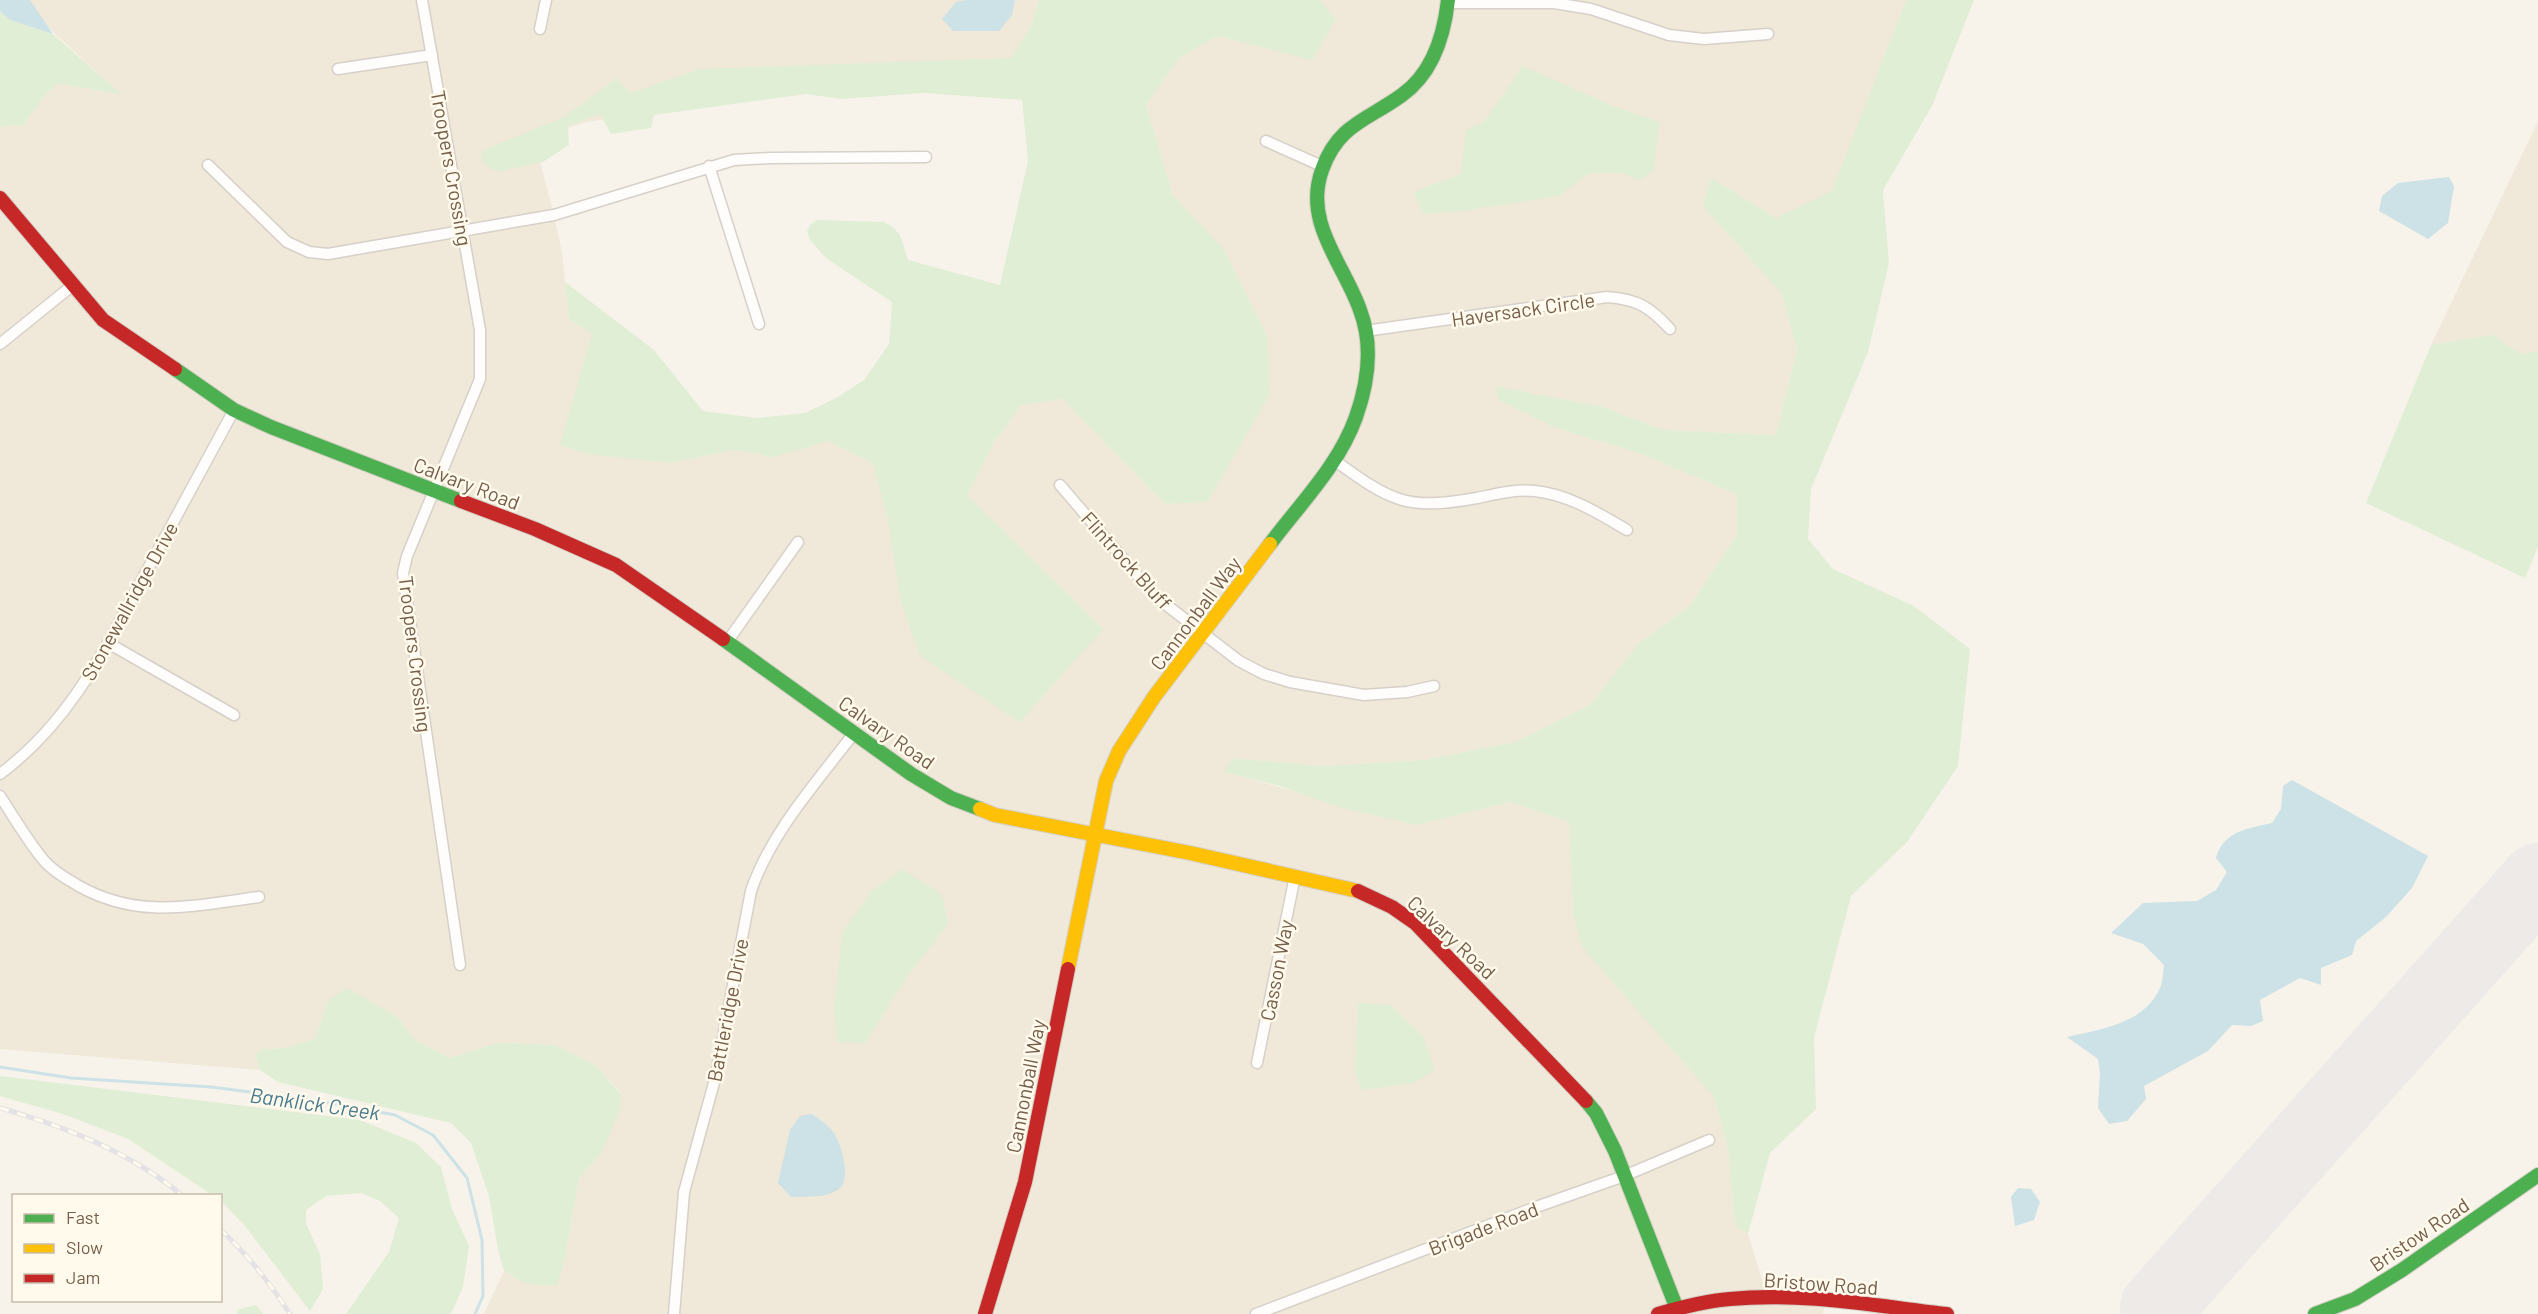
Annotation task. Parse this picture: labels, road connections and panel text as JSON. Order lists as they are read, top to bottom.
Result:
{
  "streets": {
    "street": [
      "Troopers Crossing",
      "Haversack Circle",
      "Calvary Road",
      "Flintrock Bluff",
      "Stonewallridge Drive",
      "Cannonball Way",
      "Casson Way",
      "Battleridge Drive",
      "Brigade Road",
      "Bristow Road"
    ]
  },
  "crossings": [
    ["Troopers Crossing", "Calvary Road"],
    ["Haversack Circle", "Cannonball Way"],
    ["Calvary Road", "Stonewallridge Drive"],
    ["Calvary Road", "Cannonball Way"],
    ["Calvary Road", "Casson Way"],
    ["Calvary Road", "Battleridge Drive"],
    ["Calvary Road", "Brigade Road"],
    ["Calvary Road", "Bristow Road"],
    ["Flintrock Bluff", "Cannonball Way"]
  ],
  "water": ["Banklick Creek"],
  "legend": ["Fast", "Slow", "Jam"]
}
